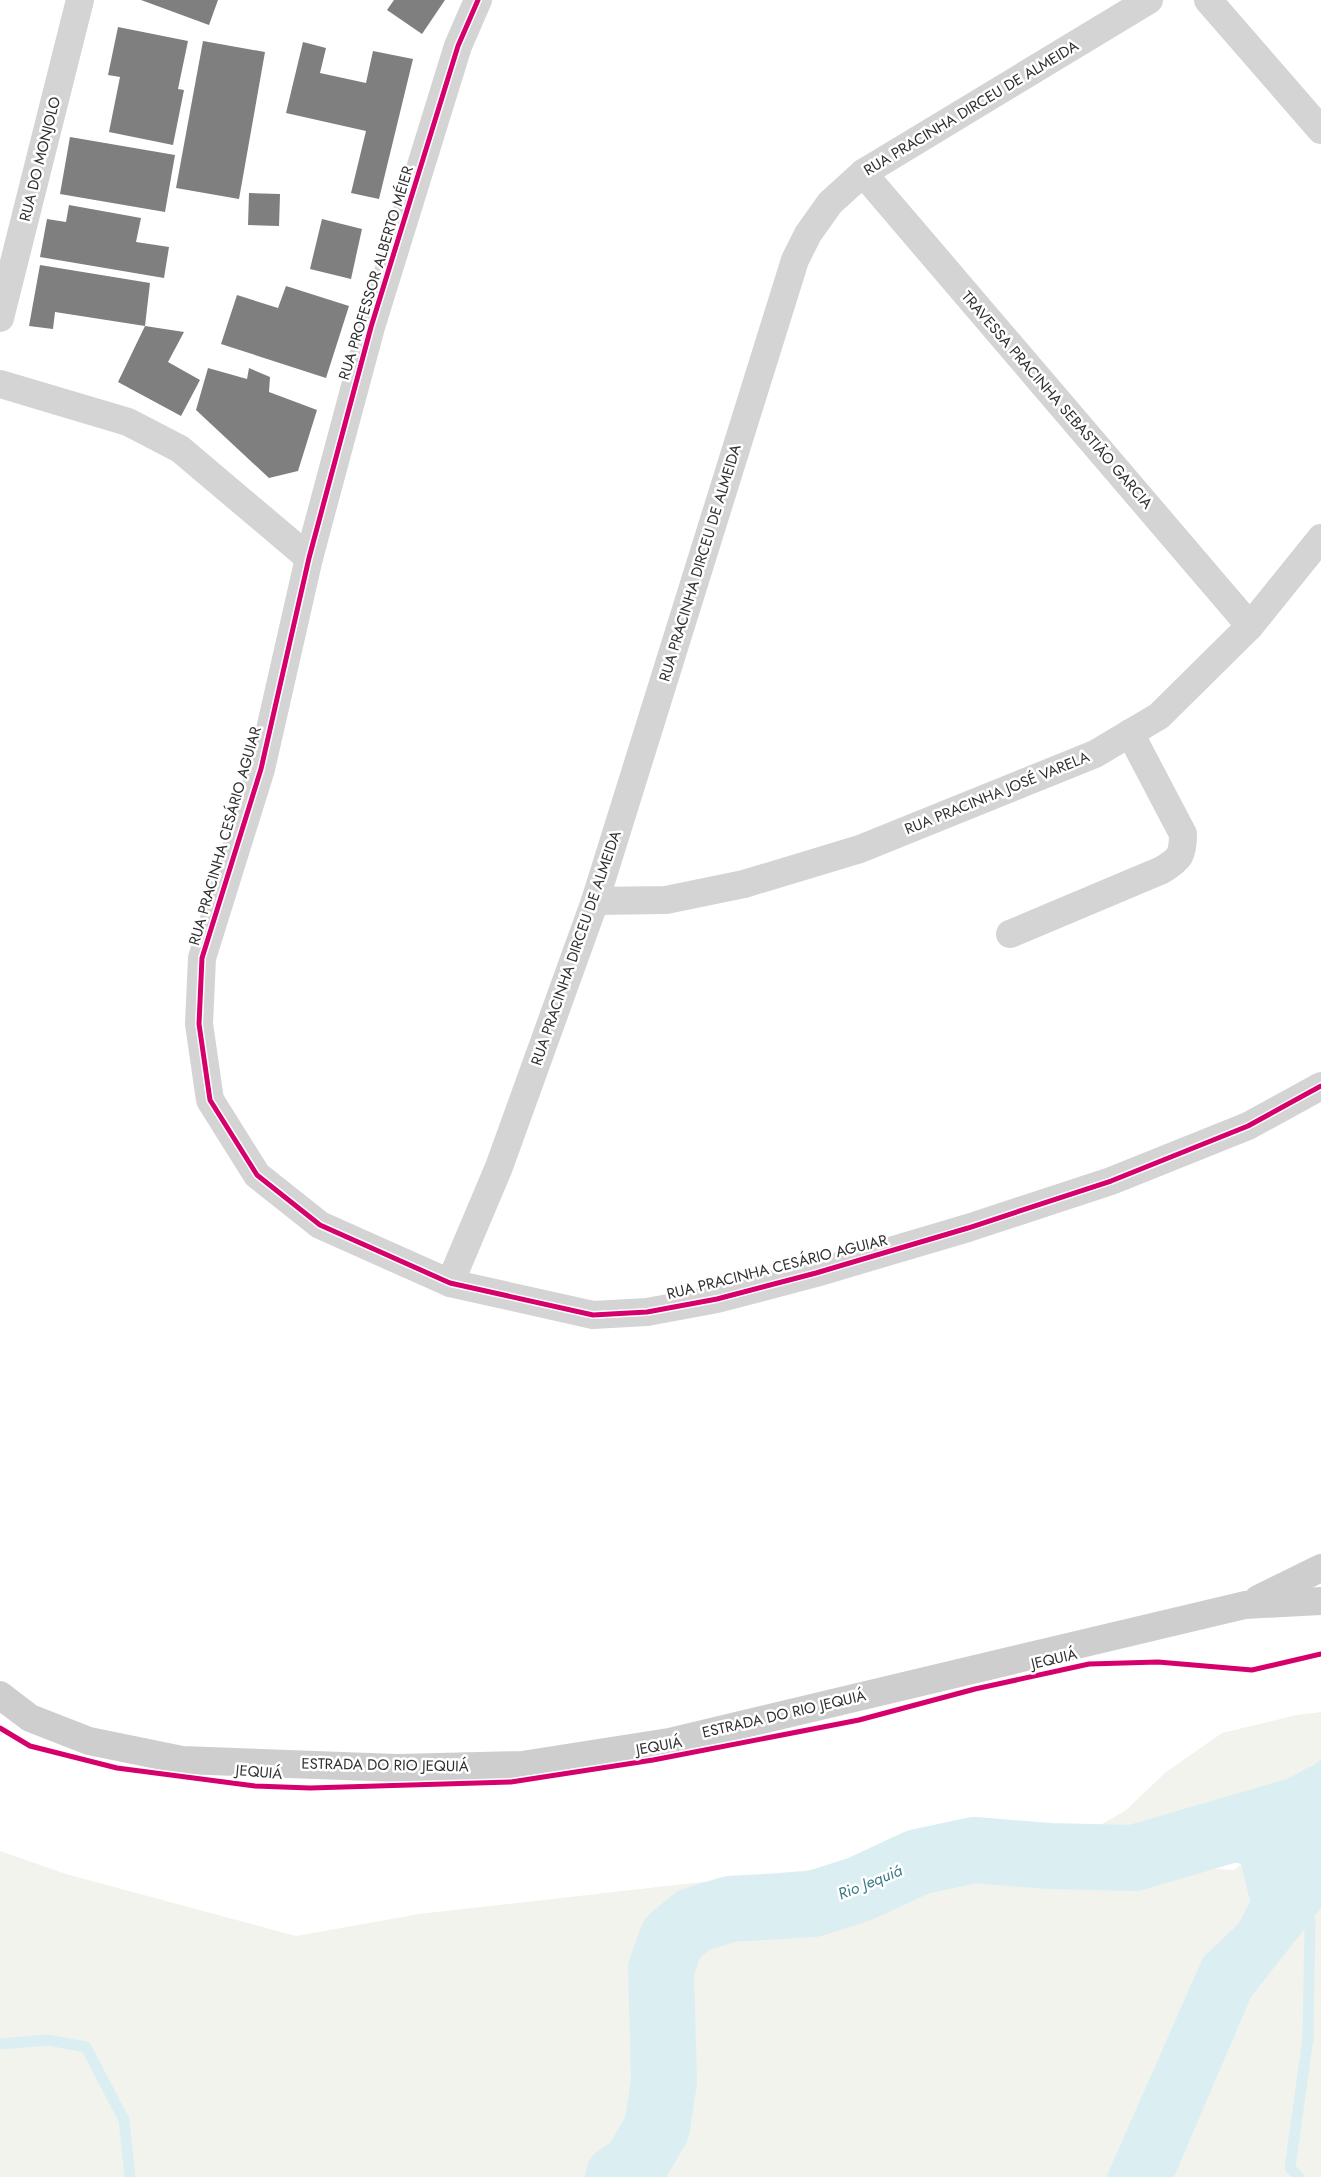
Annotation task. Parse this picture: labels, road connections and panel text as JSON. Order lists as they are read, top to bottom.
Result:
{
  "streets": {
    "main road": ["ESTRADA DO RIO JEQUIÁ"],
    "street": [
      "RUA PRACINHA DIRCEU DE ALMEIDA",
      "RUA DO MONJOLO",
      "RUA PROFESSOR ALBERTO MÉIER",
      "TRAVESSA PRACINHA SEBASTIÃO GARCIA",
      "RUA PRACINHA JOSÉ VARELA",
      "RUA PRACINHA CESÁRIO AGUIAR"
    ],
    "cycle path": ["JEQUIÁ"]
  },
  "crossings": [
    ["RUA PRACINHA DIRCEU DE ALMEIDA", "TRAVESSA PRACINHA SEBASTIÃO GARCIA"],
    ["RUA PRACINHA DIRCEU DE ALMEIDA", "RUA PRACINHA JOSÉ VARELA"],
    ["RUA PRACINHA DIRCEU DE ALMEIDA", "RUA PRACINHA CESÁRIO AGUIAR"],
    ["RUA PROFESSOR ALBERTO MÉIER", "RUA PRACINHA CESÁRIO AGUIAR"],
    ["TRAVESSA PRACINHA SEBASTIÃO GARCIA", "RUA PRACINHA JOSÉ VARELA"]
  ],
  "water": ["Rio Jequiá"]
}
